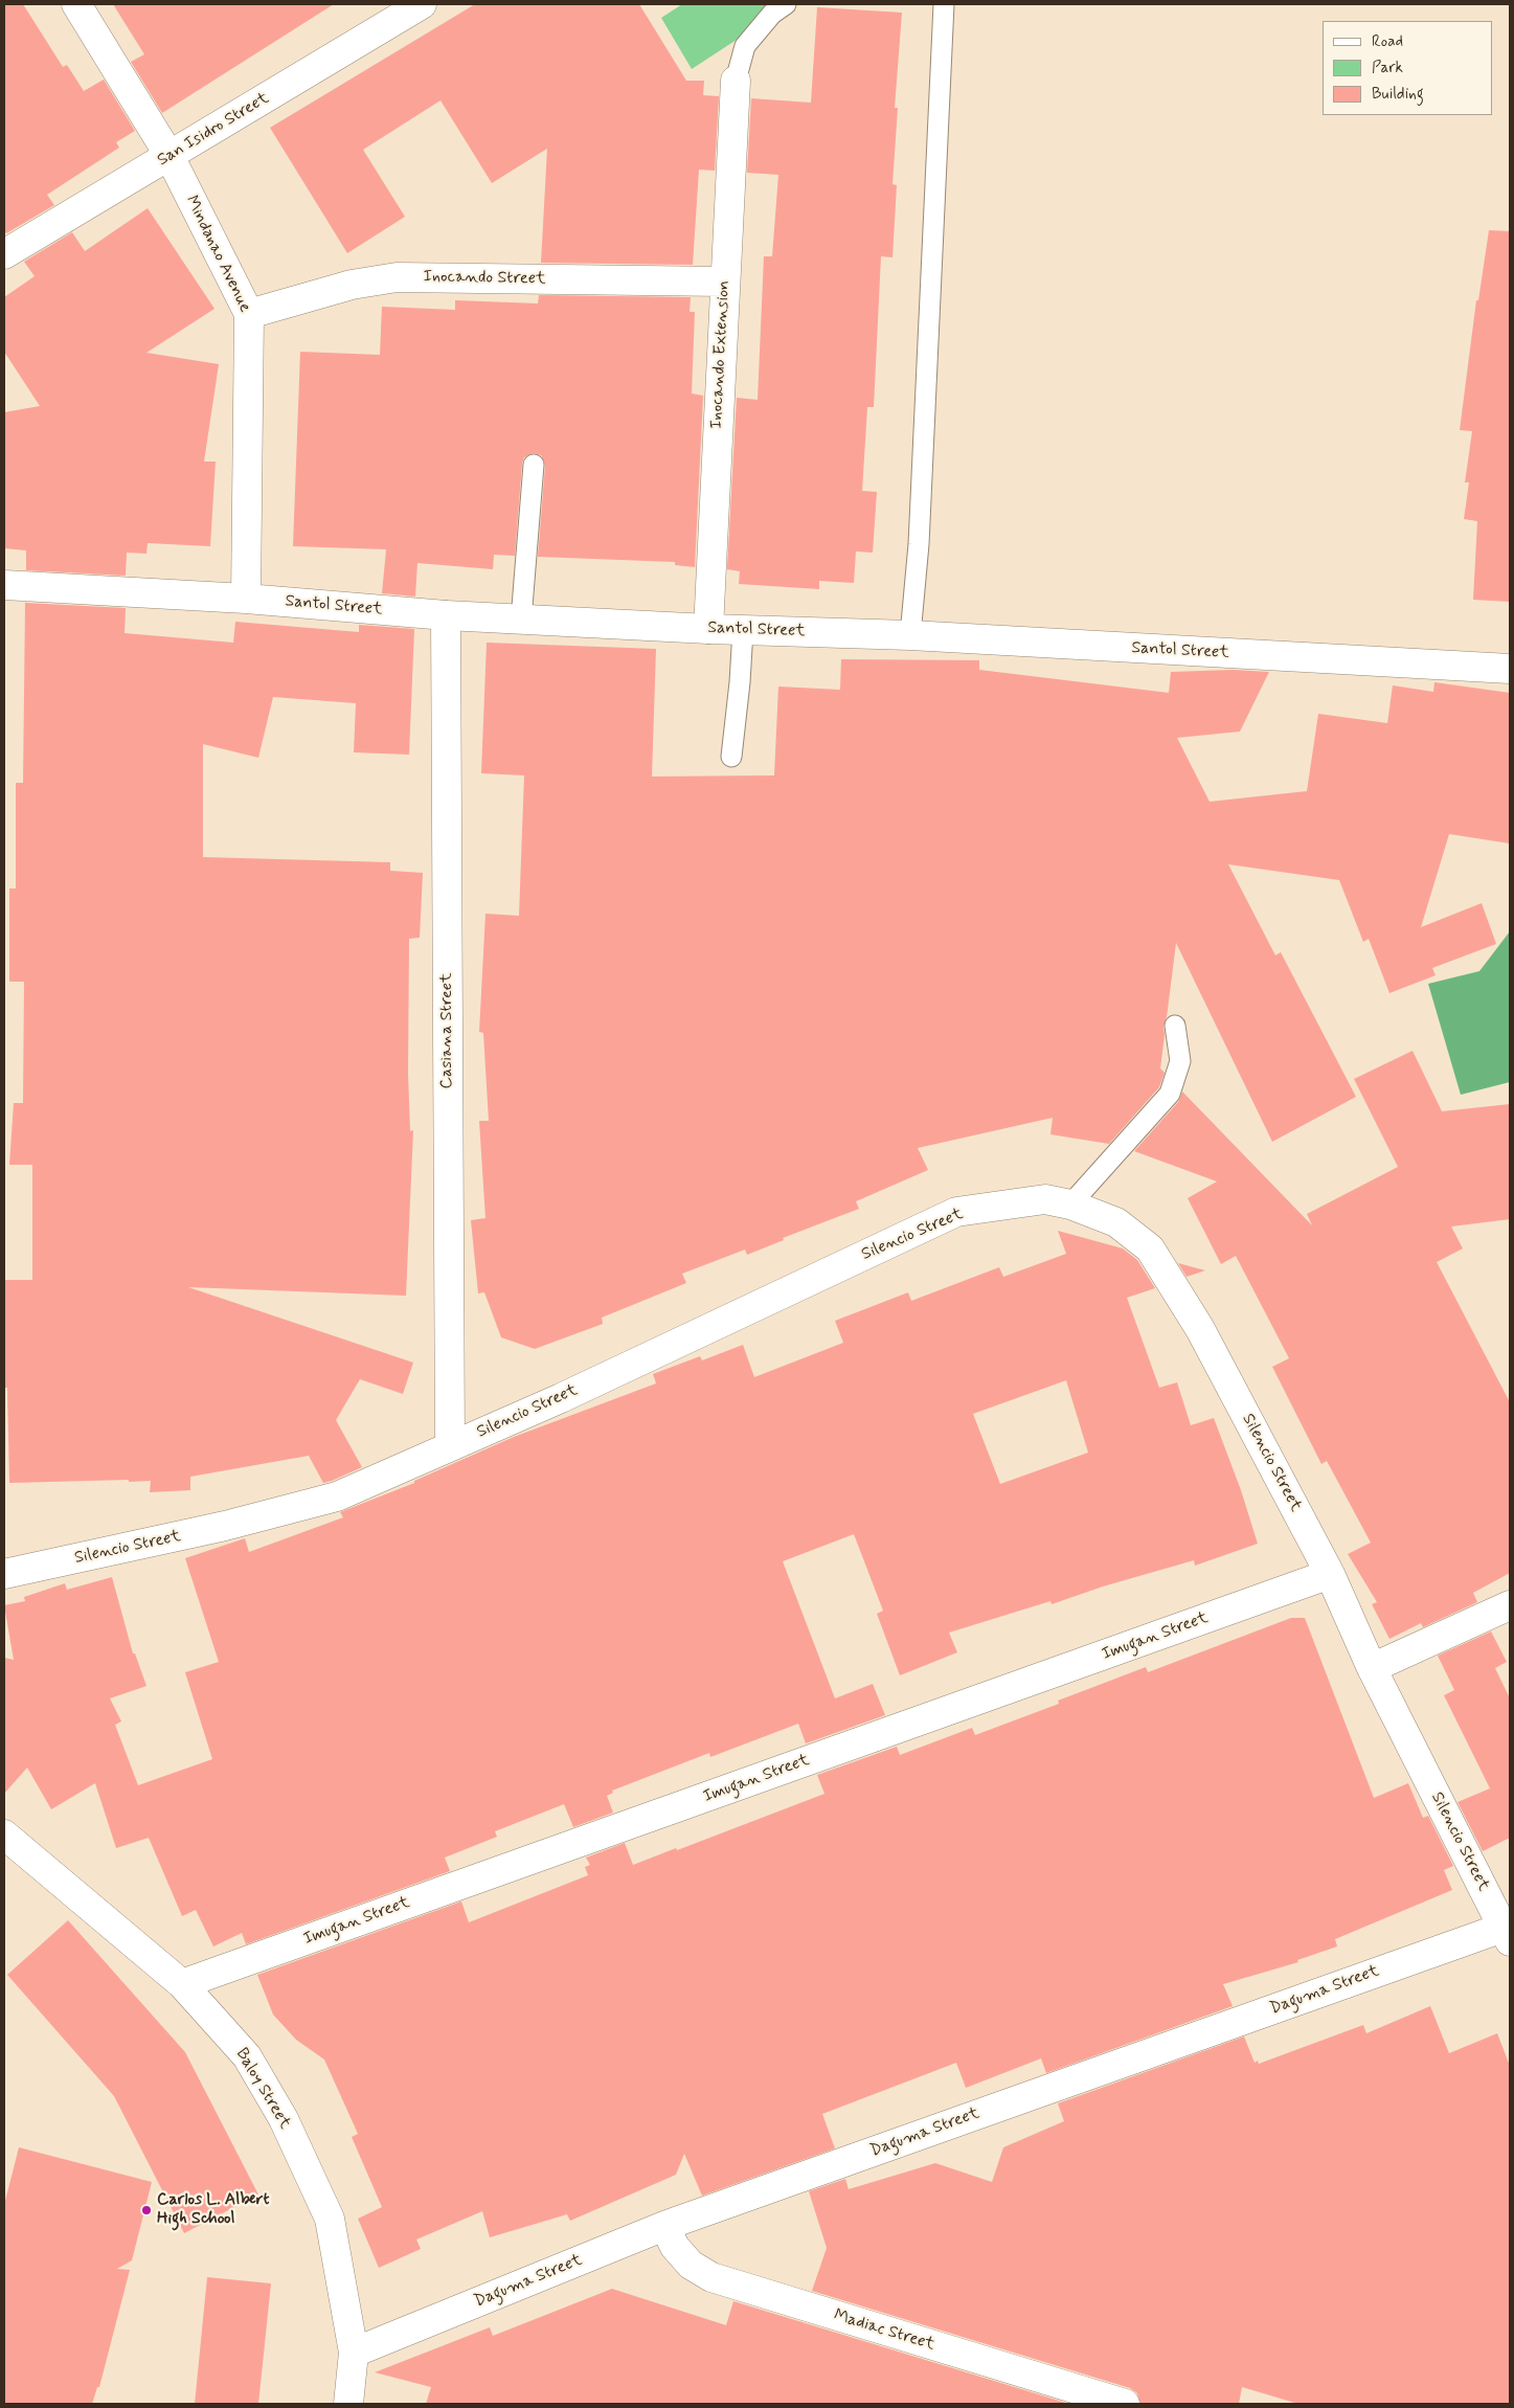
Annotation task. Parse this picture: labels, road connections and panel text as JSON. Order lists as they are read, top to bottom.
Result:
{
  "streets": {
    "street": [
      "San Isidro Street",
      "Mindanao Avenue",
      "Inocando Street",
      "Inocando Extension",
      "Santol Street",
      "Casiana Street",
      "Silencio Street",
      "Imugan Street",
      "Daguma Street",
      "Baloy Street",
      "Madiac Street"
    ]
  },
  "crossings": [
    ["San Isidro Street", "Mindanao Avenue"],
    ["Mindanao Avenue", "Inocando Street"],
    ["Mindanao Avenue", "Santol Street"],
    ["Inocando Street", "Inocando Extension"],
    ["Inocando Extension", "Santol Street"],
    ["Santol Street", "Casiana Street"],
    ["Casiana Street", "Silencio Street"],
    ["Silencio Street", "Imugan Street"],
    ["Silencio Street", "Daguma Street"],
    ["Imugan Street", "Baloy Street"],
    ["Daguma Street", "Baloy Street"],
    ["Daguma Street", "Madiac Street"]
  ],
  "places": ["Carlos L. Albert High School"],
  "legend": ["Road", "Park", "Building"]
}
